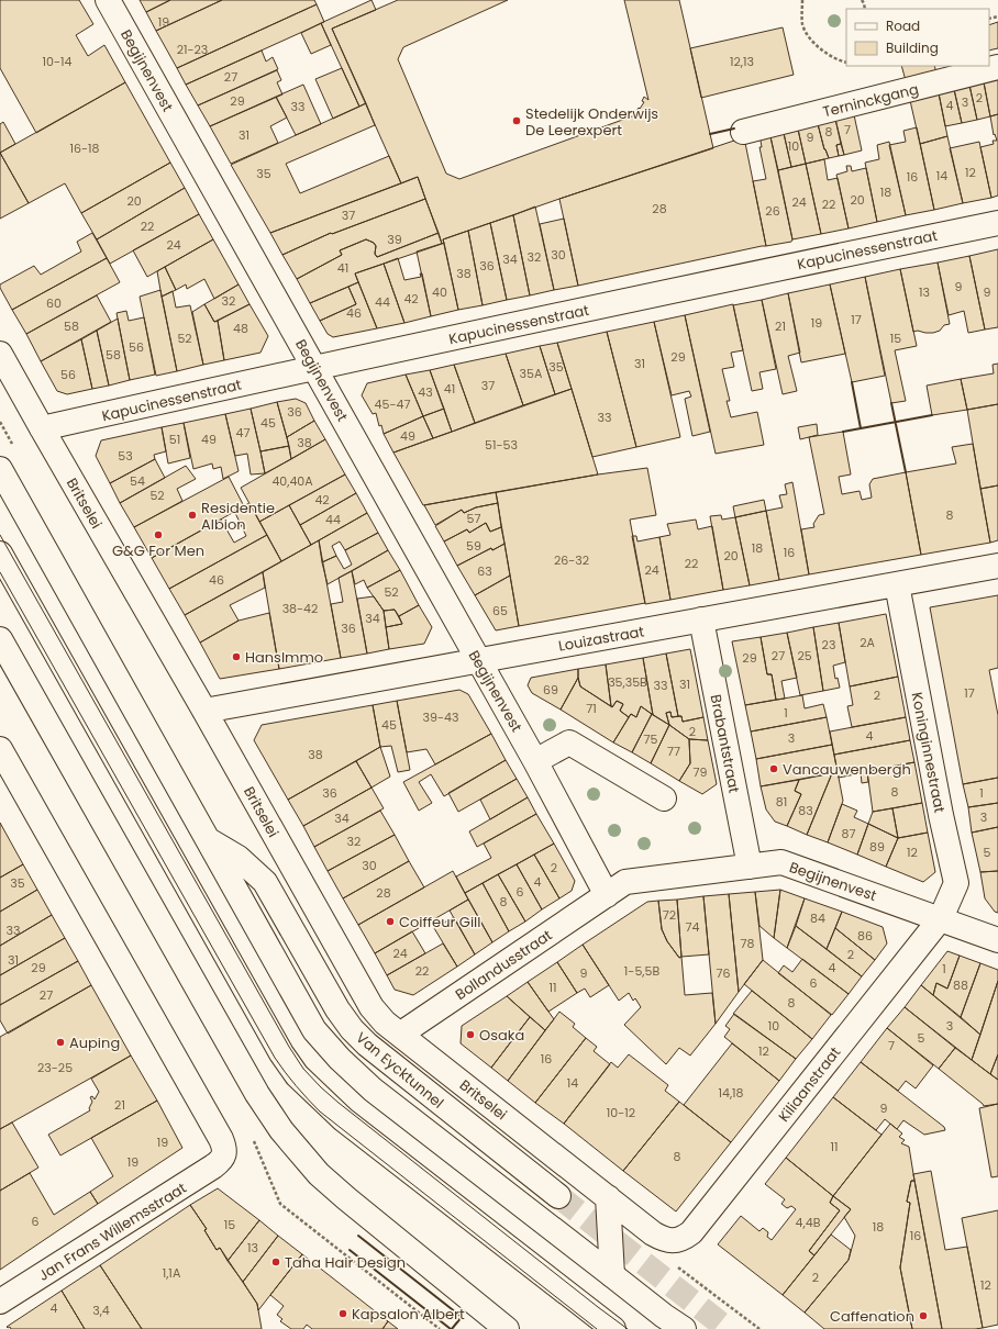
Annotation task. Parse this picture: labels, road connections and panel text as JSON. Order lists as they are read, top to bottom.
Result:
{
  "streets": {
    "street": [
      "Begijnenvest",
      "Terninckgang",
      "Kapucinessenstraat",
      "Britselei",
      "Louizastraat",
      "Brabantstraat",
      "Koninginnestraat",
      "Bollandusstraat",
      "Van Eycktunnel",
      "Kiliaanstraat",
      "Jan Frans Willemsstraat"
    ]
  },
  "crossings": [
    ["Begijnenvest", "Kapucinessenstraat"],
    ["Begijnenvest", "Louizastraat"],
    ["Begijnenvest", "Brabantstraat"],
    ["Begijnenvest", "Koninginnestraat"],
    ["Begijnenvest", "Bollandusstraat"],
    ["Begijnenvest", "Kiliaanstraat"],
    ["Kapucinessenstraat", "Britselei"],
    ["Britselei", "Louizastraat"],
    ["Britselei", "Bollandusstraat"],
    ["Britselei", "Kiliaanstraat"],
    ["Louizastraat", "Brabantstraat"],
    ["Louizastraat", "Koninginnestraat"],
    ["Koninginnestraat", "Kiliaanstraat"]
  ],
  "places": [
    "Stedelijk Onderwijs De Leerexpert",
    "Residentie Albion",
    "G&G For Men",
    "HansImmo",
    "Vancauwenbergh",
    "Coiffeur Gill",
    "Osaka",
    "Auping",
    "Taha Hair Design",
    "Kapsalon Albert",
    "Caffenation"
  ],
  "house_numbers": [
    "19",
    "21-23",
    "10-14",
    "12,13",
    "27",
    "2",
    "29",
    "3",
    "4",
    "33",
    "7",
    "8",
    "31",
    "9",
    "10",
    "16-18",
    "12",
    "35",
    "14",
    "16",
    "18",
    "20",
    "20",
    "24",
    "22",
    "28",
    "26",
    "37",
    "22",
    "39",
    "24",
    "30",
    "32",
    "34",
    "36",
    "41",
    "38",
    "9",
    "40",
    "13",
    "9",
    "42",
    "32",
    "44",
    "60",
    "46",
    "17",
    "19",
    "58",
    "21",
    "48",
    "52",
    "15",
    "56",
    "58",
    "29",
    "31",
    "35",
    "35A",
    "56",
    "37",
    "41",
    "43",
    "45-47",
    "36",
    "33",
    "45",
    "47",
    "49",
    "51",
    "49",
    "38",
    "51-53",
    "53",
    "54",
    "40,40A",
    "52",
    "42",
    "8",
    "57",
    "44",
    "59",
    "18",
    "16",
    "20",
    "26-32",
    "22",
    "24",
    "63",
    "46",
    "52",
    "38-42",
    "65",
    "34",
    "36",
    "2A",
    "23",
    "27",
    "25",
    "29",
    "35,35B",
    "31",
    "33",
    "69",
    "17",
    "2",
    "71",
    "1",
    "39-43",
    "45",
    "2",
    "4",
    "3",
    "75",
    "77",
    "38",
    "79",
    "8",
    "36",
    "1",
    "81",
    "83",
    "3",
    "34",
    "87",
    "32",
    "89",
    "12",
    "5",
    "30",
    "2",
    "4",
    "35",
    "6",
    "28",
    "8",
    "72",
    "84",
    "74",
    "33",
    "86",
    "78",
    "24",
    "2",
    "31",
    "29",
    "4",
    "1",
    "22",
    "1-5,5B",
    "9",
    "76",
    "6",
    "88",
    "11",
    "27",
    "8",
    "10",
    "3",
    "5",
    "7",
    "12",
    "16",
    "23-25",
    "14",
    "14,18",
    "21",
    "9",
    "10-12",
    "19",
    "11",
    "8",
    "19",
    "6",
    "4,4B",
    "15",
    "18",
    "16",
    "13",
    "1,1A",
    "2",
    "12",
    "4",
    "3,4"
  ],
  "legend": ["Road", "Building"]
}
